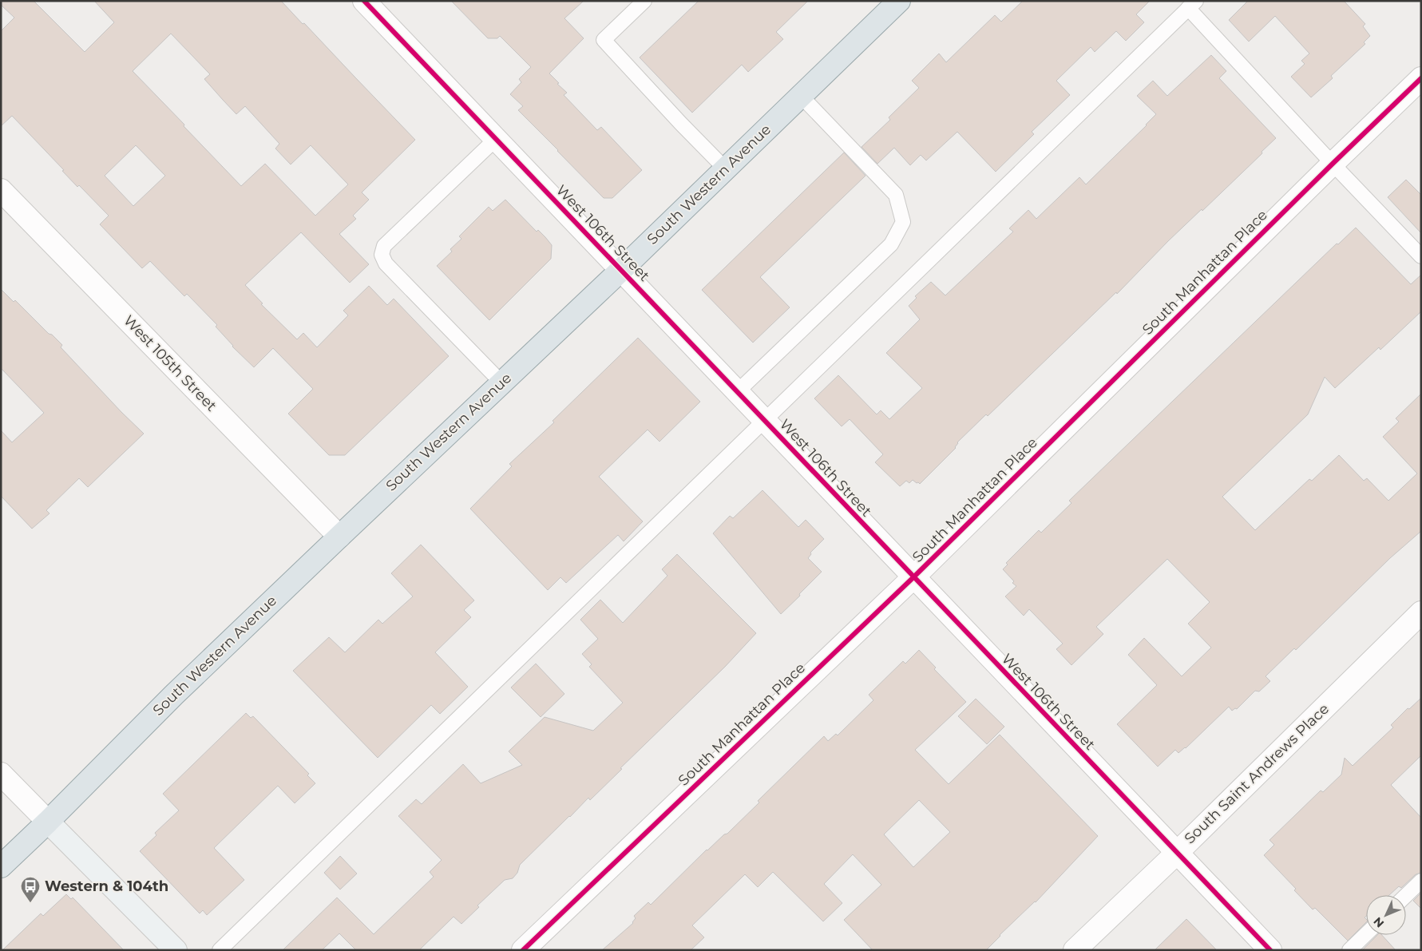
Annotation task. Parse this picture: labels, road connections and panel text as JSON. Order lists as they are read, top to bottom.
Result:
{
  "streets": {
    "main road": ["South Western Avenue"],
    "street": [
      "West 106th Street",
      "South Manhattan Place",
      "West 105th Street",
      "South Saint Andrews Place"
    ]
  },
  "crossings": [
    ["South Western Avenue", "West 106th Street"],
    ["South Western Avenue", "West 105th Street"],
    ["West 106th Street", "South Manhattan Place"],
    ["West 106th Street", "South Saint Andrews Place"]
  ],
  "places": {
    "bus stop": ["Western & 104th"]
  },
  "north": "bottom left"
}
